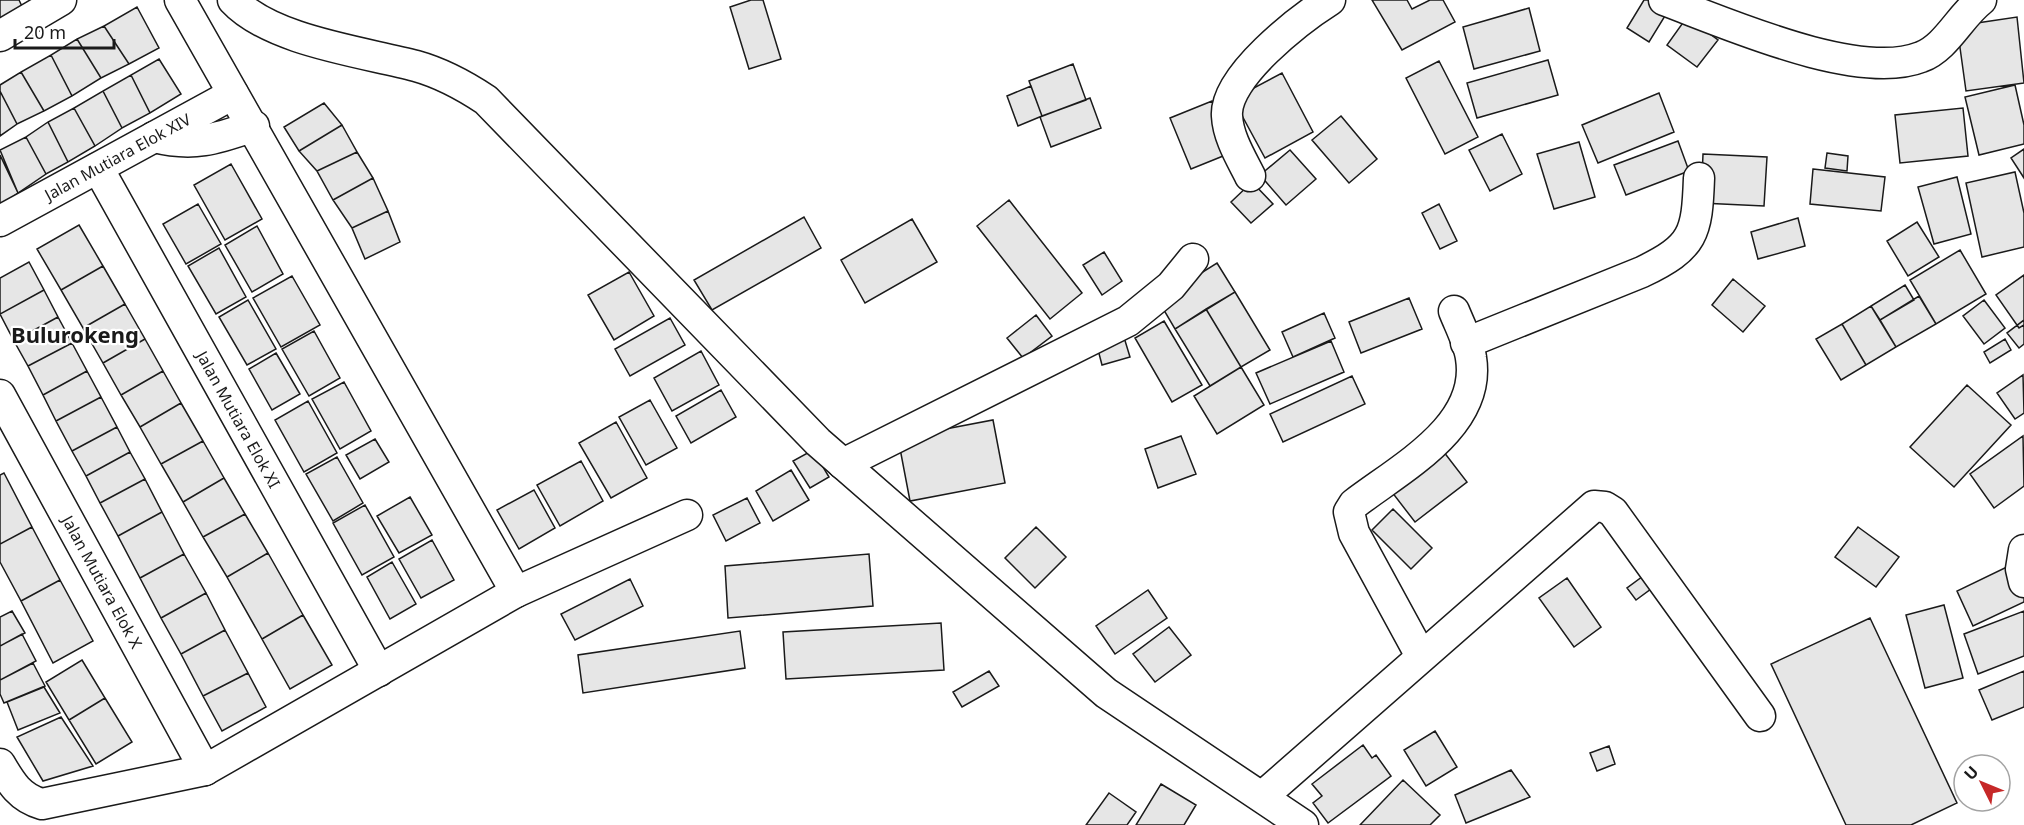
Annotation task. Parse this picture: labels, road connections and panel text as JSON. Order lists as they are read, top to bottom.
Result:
{
  "streets": {
    "street": ["Jalan Mutiara Elok XIV", "Jalan Mutiara Elok XI", "Jalan Mutiara Elok X"]
  },
  "crossings": [
    ["Jalan Mutiara Elok XIV", "Jalan Mutiara Elok XI"]
  ],
  "districts": ["Bulurokeng"],
  "scale_bar": "20 m",
  "north": "top left"
}
